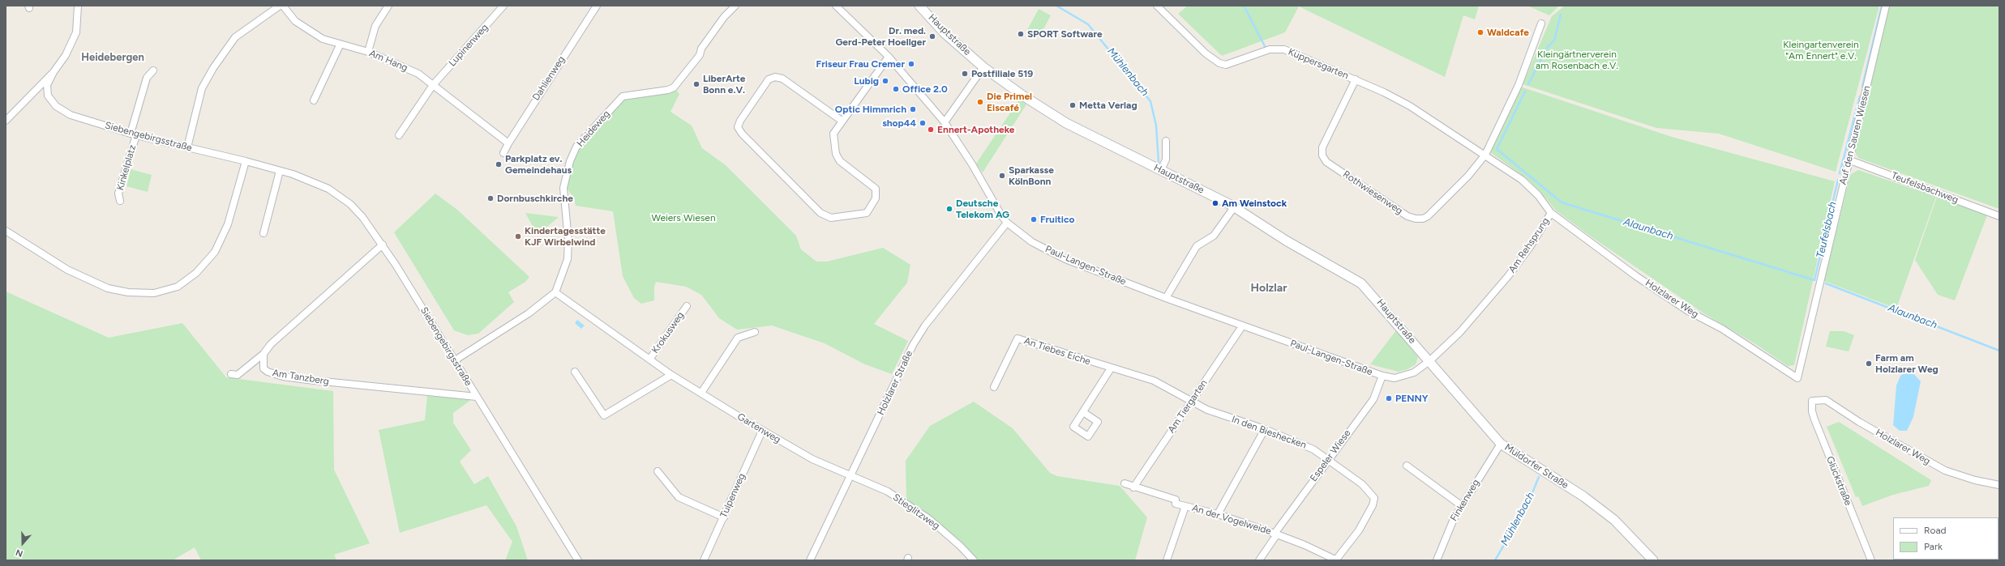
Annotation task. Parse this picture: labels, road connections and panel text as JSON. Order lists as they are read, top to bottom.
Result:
{
  "streets": {
    "main road": ["Hauptstraße", "Müldorfer Straße"],
    "street": [
      "Lupinenweg",
      "Am Hang",
      "Küppersgarten",
      "Dahlienweg",
      "Heideweg",
      "Auf den Sauren Wiesen",
      "Siebengebirgsstraße",
      "Kinkelplatz",
      "Teufelsbachweg",
      "Rothwiesenweg",
      "Am Rehsprung",
      "Paul-Langen-Straße",
      "Holzlarer Weg",
      "Krokusweg",
      "An Tiebes Eiche",
      "Am Tanzberg",
      "Holzlarer Straße",
      "Am Tiergarten",
      "Gartenweg",
      "In den Bieshecken",
      "Espeler Wiese",
      "Glückstraße",
      "Tulpenweg",
      "Finkenweg",
      "Stieglitzweg",
      "An der Vogelweide"
    ]
  },
  "crossings": [
    ["Hauptstraße", "Am Rehsprung"],
    ["Hauptstraße", "Paul-Langen-Straße"],
    ["Hauptstraße", "Müldorfer Straße"],
    ["Lupinenweg", "Am Hang"],
    ["Am Hang", "Dahlienweg"],
    ["Küppersgarten", "Rothwiesenweg"],
    ["Küppersgarten", "Am Rehsprung"],
    ["Heideweg", "Gartenweg"],
    ["Auf den Sauren Wiesen", "Teufelsbachweg"],
    ["Auf den Sauren Wiesen", "Holzlarer Weg"],
    ["Siebengebirgsstraße", "Kinkelplatz"],
    ["Siebengebirgsstraße", "Am Tanzberg"],
    ["Rothwiesenweg", "Am Rehsprung"],
    ["Am Rehsprung", "Paul-Langen-Straße"],
    ["Am Rehsprung", "Holzlarer Weg"],
    ["Am Rehsprung", "Müldorfer Straße"],
    ["Paul-Langen-Straße", "Holzlarer Straße"],
    ["Paul-Langen-Straße", "Am Tiergarten"],
    ["Paul-Langen-Straße", "Espeler Wiese"],
    ["Paul-Langen-Straße", "Müldorfer Straße"],
    ["Holzlarer Weg", "Glückstraße"],
    ["Krokusweg", "Gartenweg"],
    ["An Tiebes Eiche", "Am Tiergarten"],
    ["An Tiebes Eiche", "In den Bieshecken"],
    ["Holzlarer Straße", "Gartenweg"],
    ["Holzlarer Straße", "Stieglitzweg"],
    ["Am Tiergarten", "In den Bieshecken"],
    ["Am Tiergarten", "An der Vogelweide"],
    ["Gartenweg", "Tulpenweg"],
    ["Gartenweg", "Stieglitzweg"],
    ["In den Bieshecken", "Espeler Wiese"],
    ["In den Bieshecken", "An der Vogelweide"],
    ["Espeler Wiese", "An der Vogelweide"],
    ["Müldorfer Straße", "Finkenweg"]
  ],
  "districts": ["Heidebergen", "Holzlar"],
  "water": ["Mühlenbach", "Alaunbach", "Teufelsbach"],
  "parks": ["Kleingartenverein \"Am Ennert\" e.V.", "Kleingärtnerverein am Rosenbach e.V.", "Weiers Wiesen"],
  "places": [
    "Waldcafe",
    "SPORT Software",
    "Dr. med. Gerd-Peter Hoellger",
    "Friseur Frau Cremer",
    "Postfiliale 519",
    "Lubig",
    "LiberArte Bonn e.V.",
    "Office 2.0",
    "Die Primel Eiscafé",
    "Metta Verlag",
    "Optic Himmrich",
    "shop44",
    "Ennert-Apotheke",
    "Parkplatz ev. Gemeindehaus",
    "Sparkasse KölnBonn",
    "Dornbuschkirche",
    "Am Weinstock",
    "Deutsche Telekom AG",
    "Fruitico",
    "Kindertagesstätte KJF Wirbelwind",
    "Farm am Holzlarer Weg",
    "PENNY"
  ],
  "legend": ["Road", "Park"],
  "north": "bottom"
}
